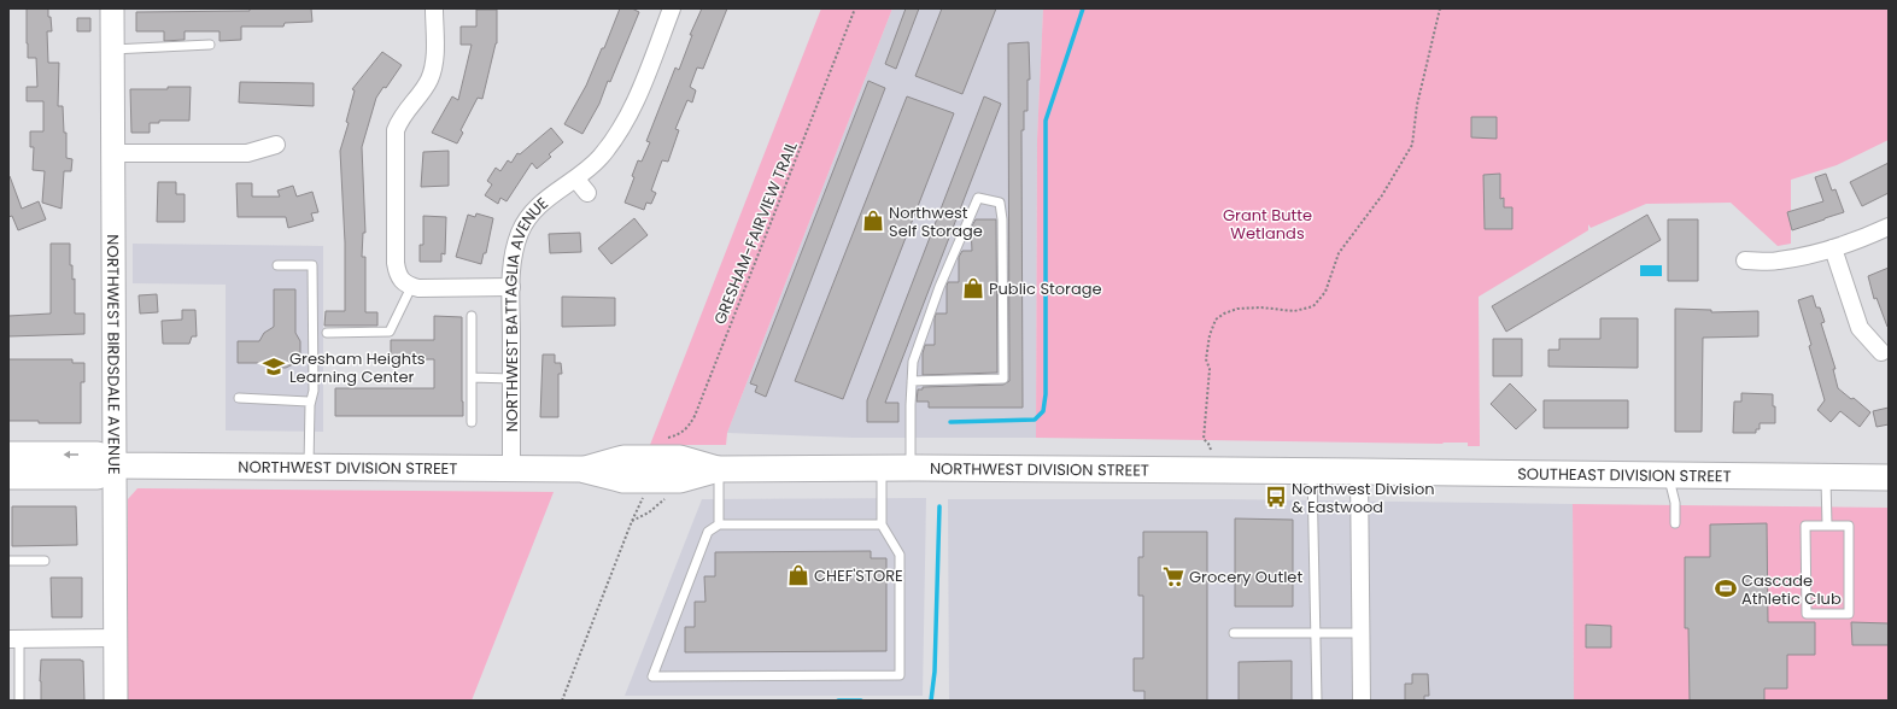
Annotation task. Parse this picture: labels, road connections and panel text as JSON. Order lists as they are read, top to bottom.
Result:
{
  "streets": {
    "main road": ["NORTHWEST BIRDSDALE AVENUE", "NORTHWEST DIVISION STREET", "SOUTHEAST DIVISION STREET"],
    "street": ["NORTHWEST BATTAGLIA AVENUE"],
    "path": ["GRESHAM-FAIRVIEW TRAIL"]
  },
  "crossings": [
    ["NORTHWEST BATTAGLIA AVENUE", "NORTHWEST DIVISION STREET"],
    ["NORTHWEST BIRDSDALE AVENUE", "NORTHWEST DIVISION STREET"],
    ["NORTHWEST DIVISION STREET", "SOUTHEAST DIVISION STREET"]
  ],
  "parks": ["Grant Butte Wetlands"],
  "places": {
    "shop": ["Northwest Self Storage", "Public Storage", "CHEF'STORE"],
    "school or university": ["Gresham Heights Learning Center"],
    "bus stop": ["Northwest Division & Eastwood"],
    "supermarket": ["Grocery Outlet"],
    "sports": ["Cascade Athletic Club"]
  }
}
